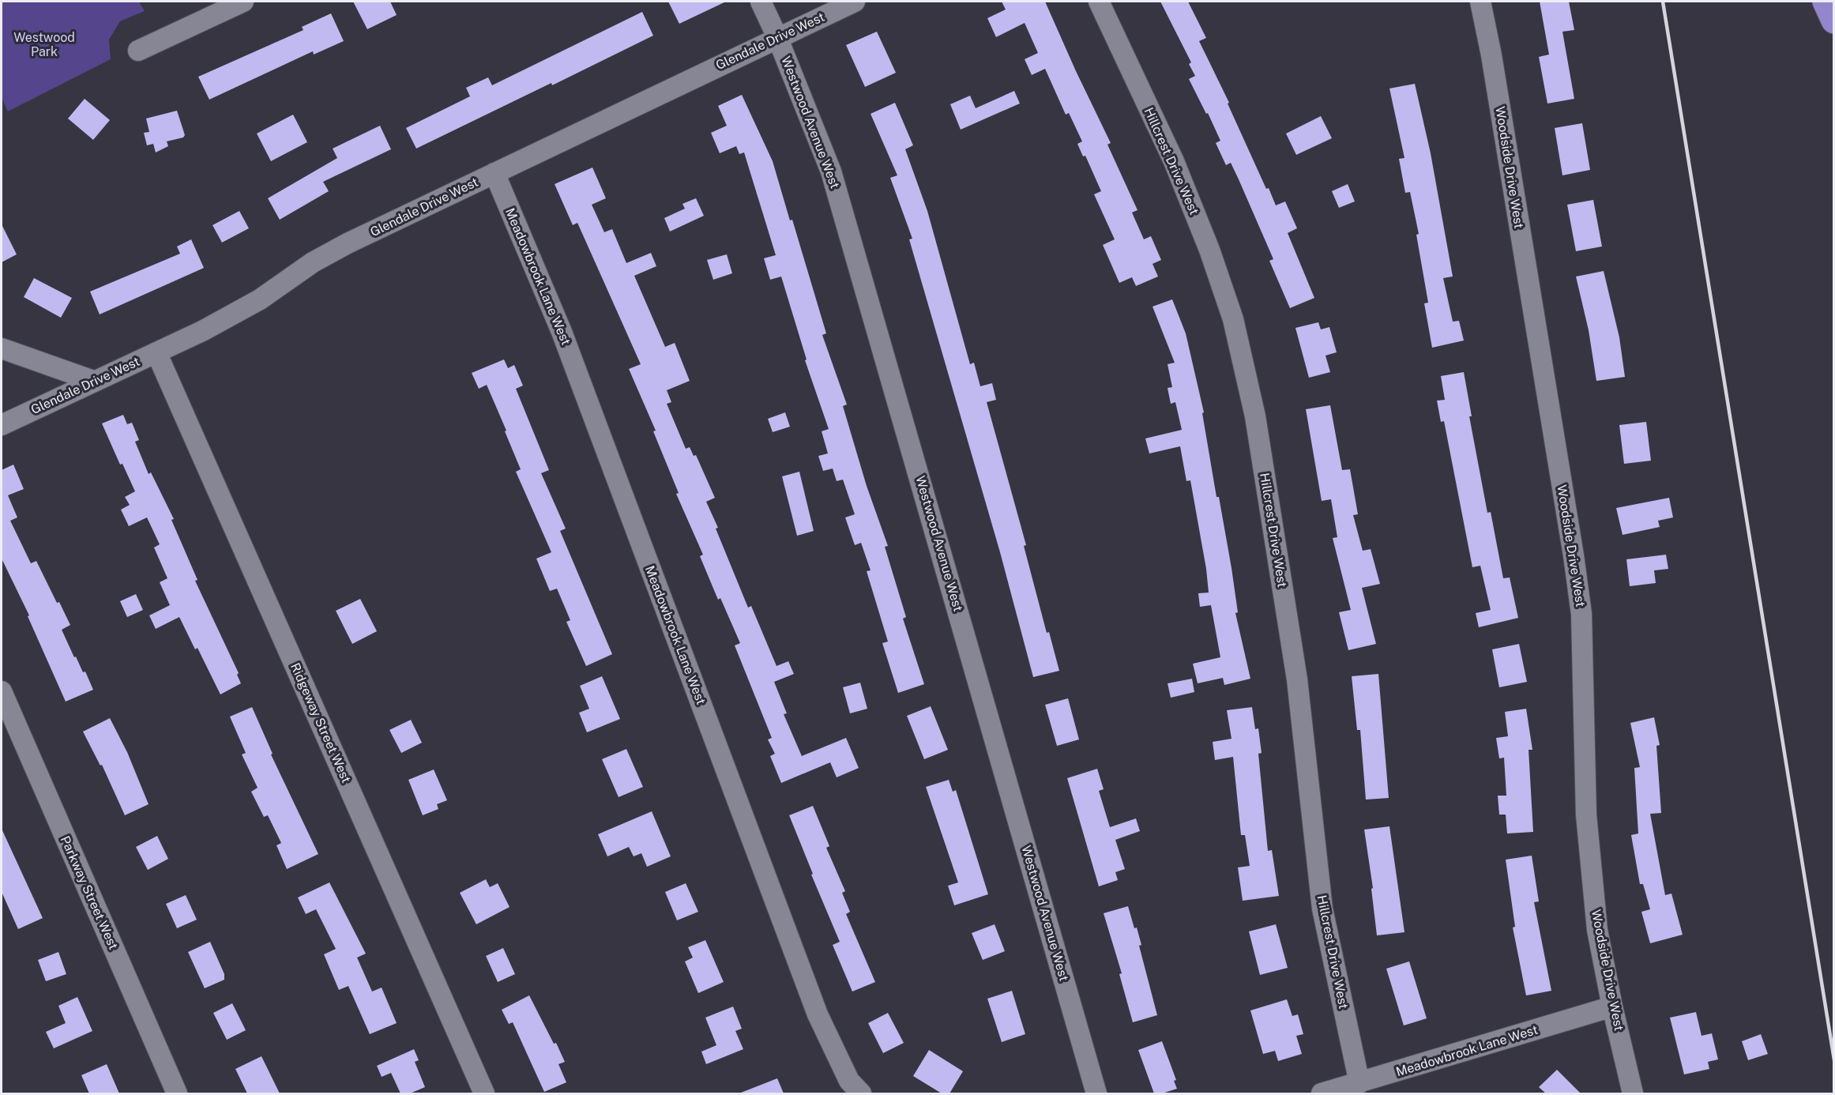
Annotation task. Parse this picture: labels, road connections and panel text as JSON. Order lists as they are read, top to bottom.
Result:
{
  "streets": {
    "street": [
      "Glendale Drive West",
      "Westwood Avenue West",
      "Hillcrest Drive West",
      "Woodside Drive West",
      "Meadowbrook Lane West",
      "Ridgeway Street West",
      "Parkway Street West"
    ]
  },
  "crossings": [
    ["Glendale Drive West", "Westwood Avenue West"],
    ["Glendale Drive West", "Meadowbrook Lane West"],
    ["Glendale Drive West", "Ridgeway Street West"],
    ["Hillcrest Drive West", "Meadowbrook Lane West"],
    ["Woodside Drive West", "Meadowbrook Lane West"]
  ],
  "parks": ["Westwood Park"]
}
